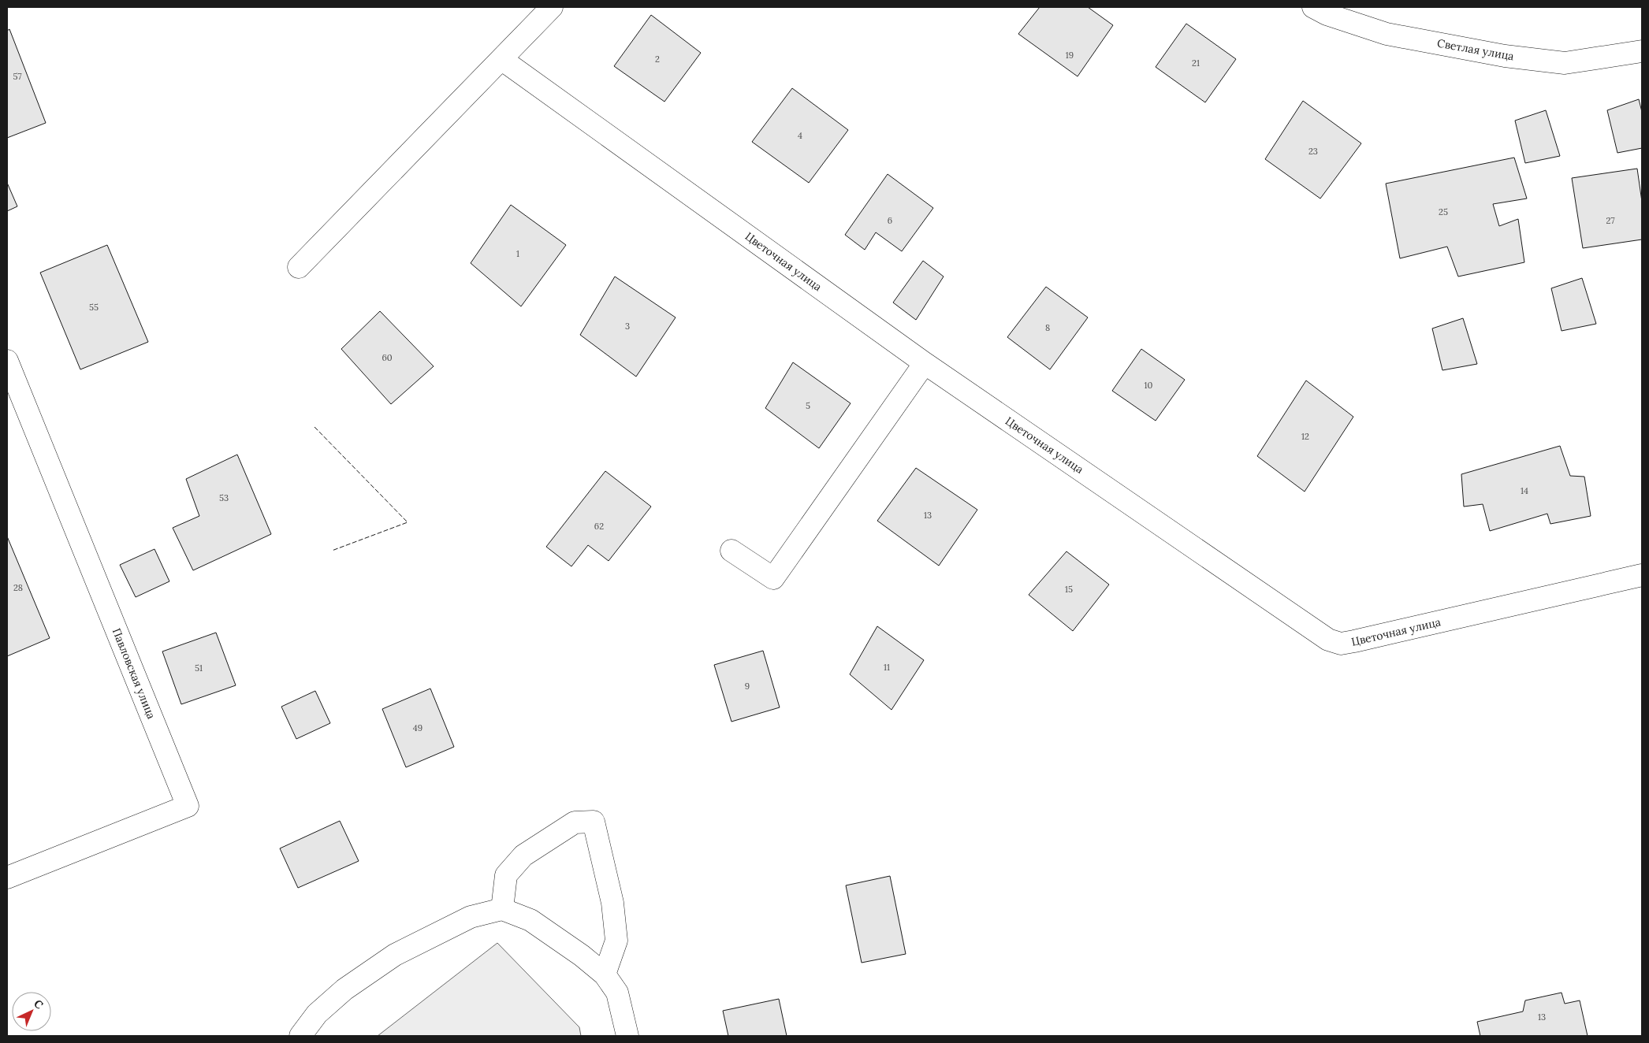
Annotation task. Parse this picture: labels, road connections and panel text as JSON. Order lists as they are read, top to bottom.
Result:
{
  "streets": {
    "street": ["Светлая улица", "Цветочная улица", "Павловская улица"]
  },
  "house_numbers": [
    "19",
    "2",
    "21",
    "57",
    "4",
    "23",
    "25",
    "6",
    "27",
    "1",
    "55",
    "3",
    "8",
    "60",
    "10",
    "5",
    "12",
    "14",
    "53",
    "13",
    "62",
    "28",
    "15",
    "11",
    "51",
    "9",
    "49",
    "13"
  ],
  "north": "top right"
}
